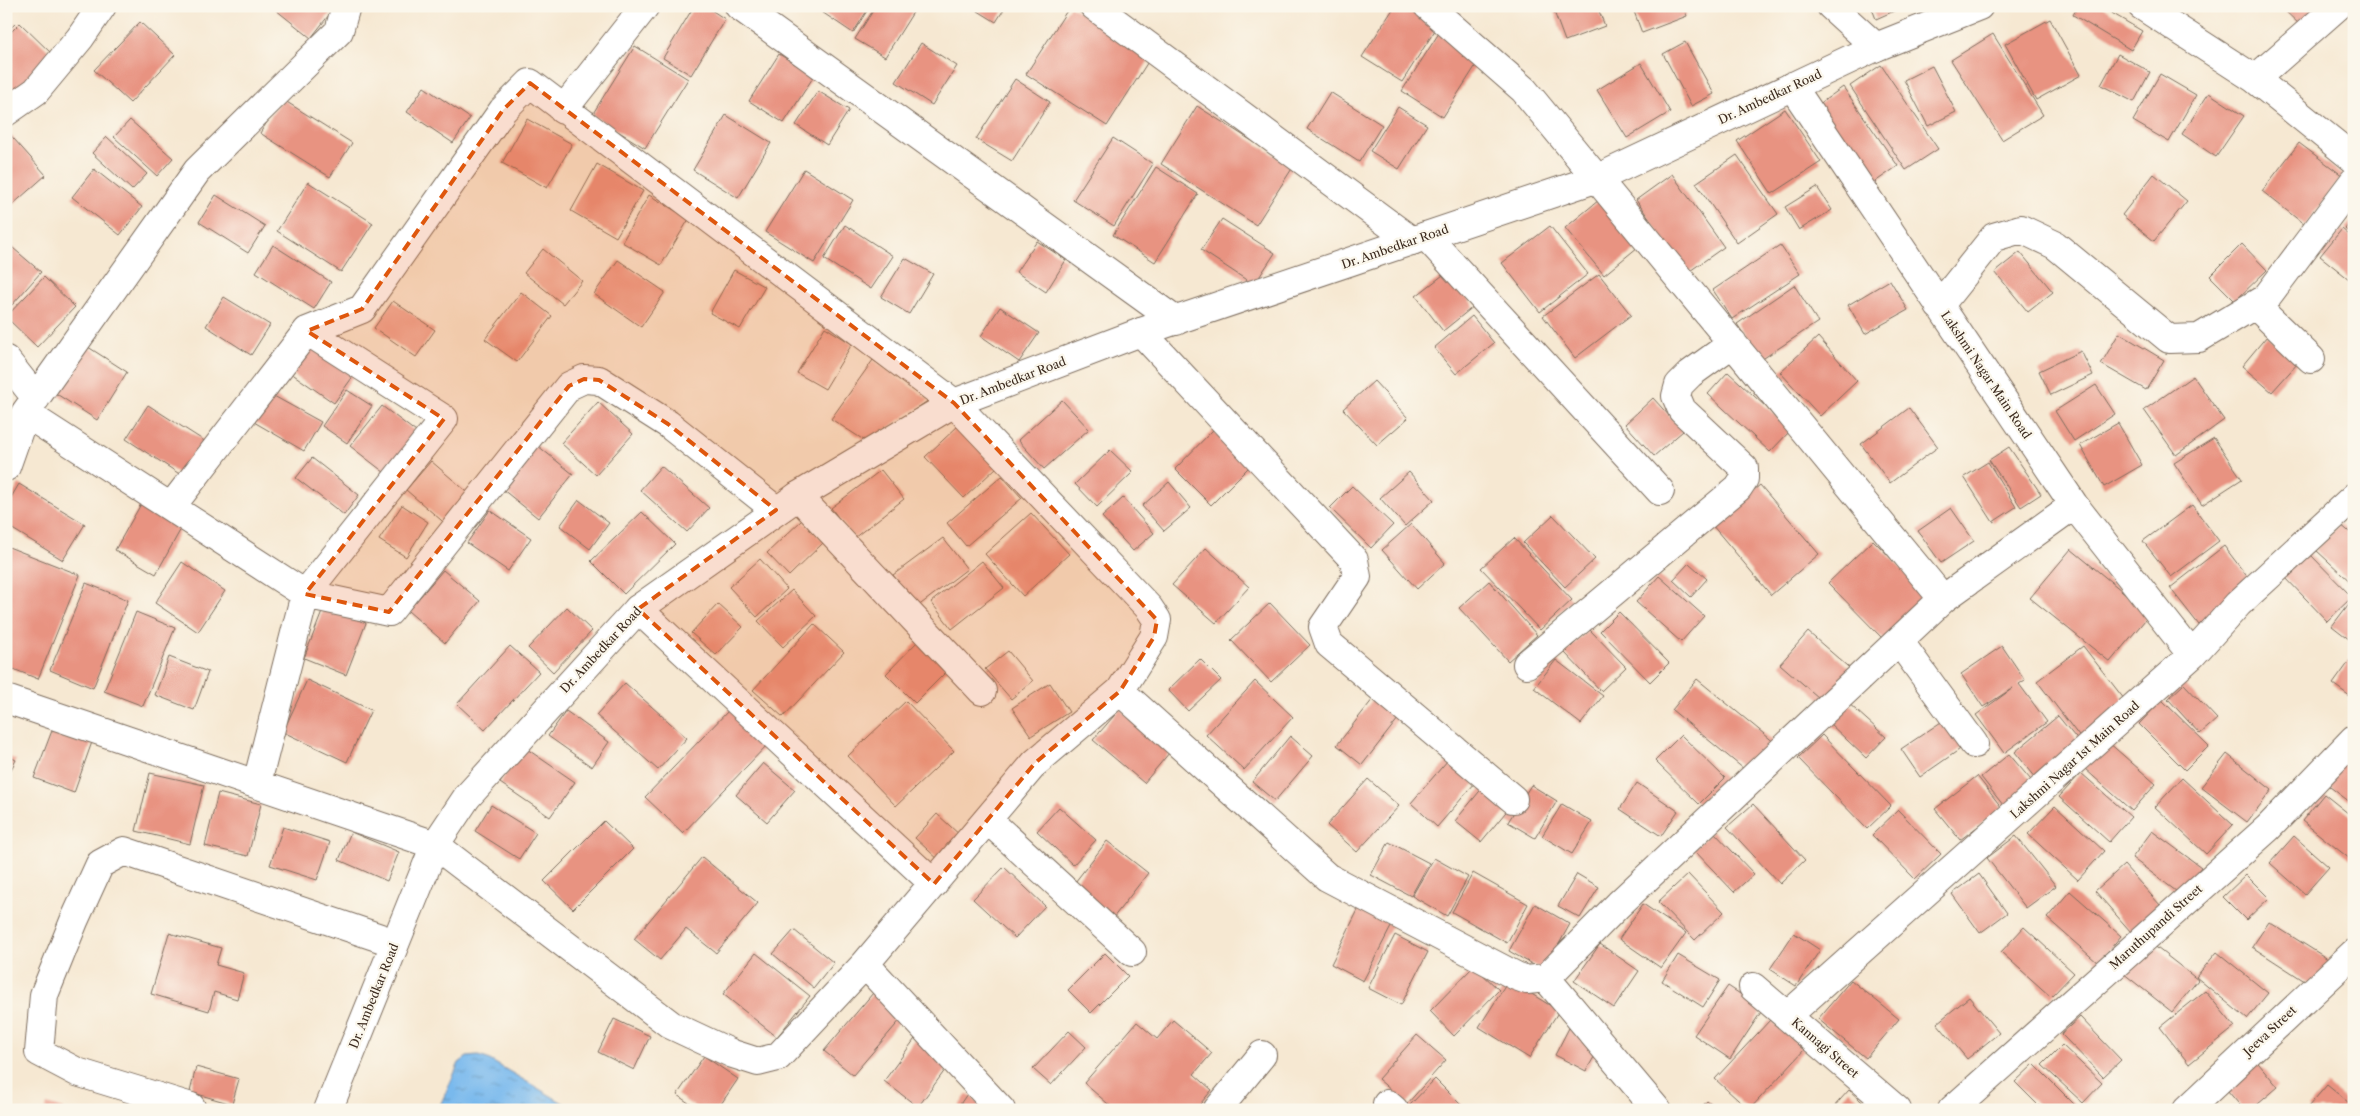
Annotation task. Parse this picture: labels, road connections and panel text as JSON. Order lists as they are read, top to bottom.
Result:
{
  "streets": {
    "street": [
      "Dr. Ambedkar Road",
      "Lakshmi Nagar Main Road",
      "Lakshmi Nagar 1st Main Road",
      "Maruthupandi Street",
      "Jeeva Street",
      "Kannagi Street"
    ]
  },
  "crossings": [
    ["Dr. Ambedkar Road", "Lakshmi Nagar Main Road"],
    ["Lakshmi Nagar Main Road", "Lakshmi Nagar 1st Main Road"],
    ["Lakshmi Nagar 1st Main Road", "Kannagi Street"]
  ]
}
